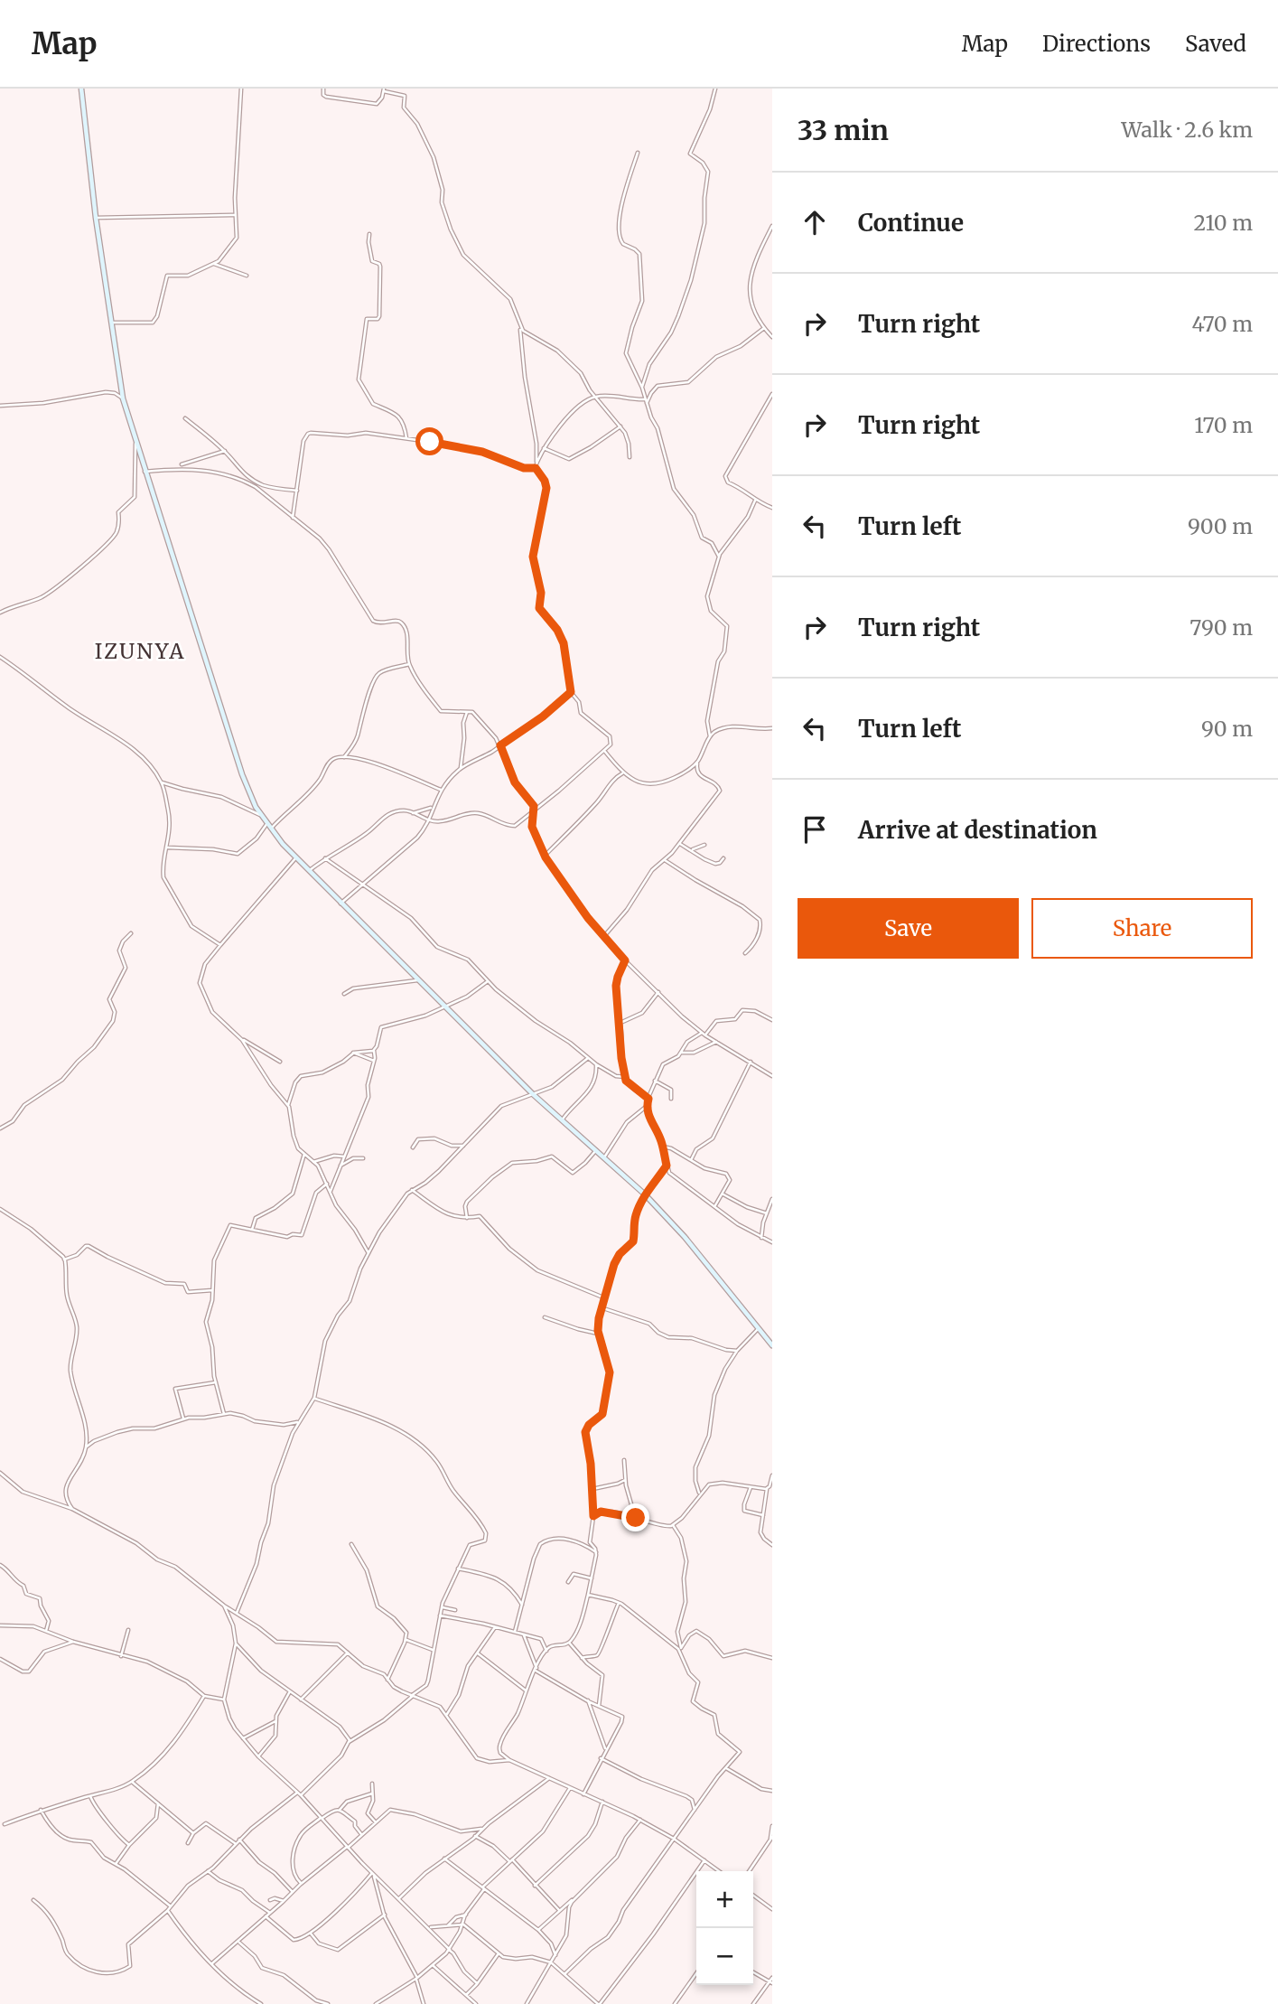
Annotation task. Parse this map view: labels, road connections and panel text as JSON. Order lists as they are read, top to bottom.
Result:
{
  "districts": ["IZUNYA"],
  "page": {
    "header": "Map",
    "nav": ["Map", "Directions", "Saved"],
    "heading": ["33 min", "Walk · 2.6 km"],
    "list": [
      ["Continue", "210 m"],
      ["Turn right", "470 m"],
      ["Turn right", "170 m"],
      ["Turn left", "900 m"],
      ["Turn right", "790 m"],
      ["Turn left", "90 m"],
      "Arrive at destination"
    ],
    "buttons": ["Save", "Share"],
    "map_buttons": ["+", "−"]
  }
}
